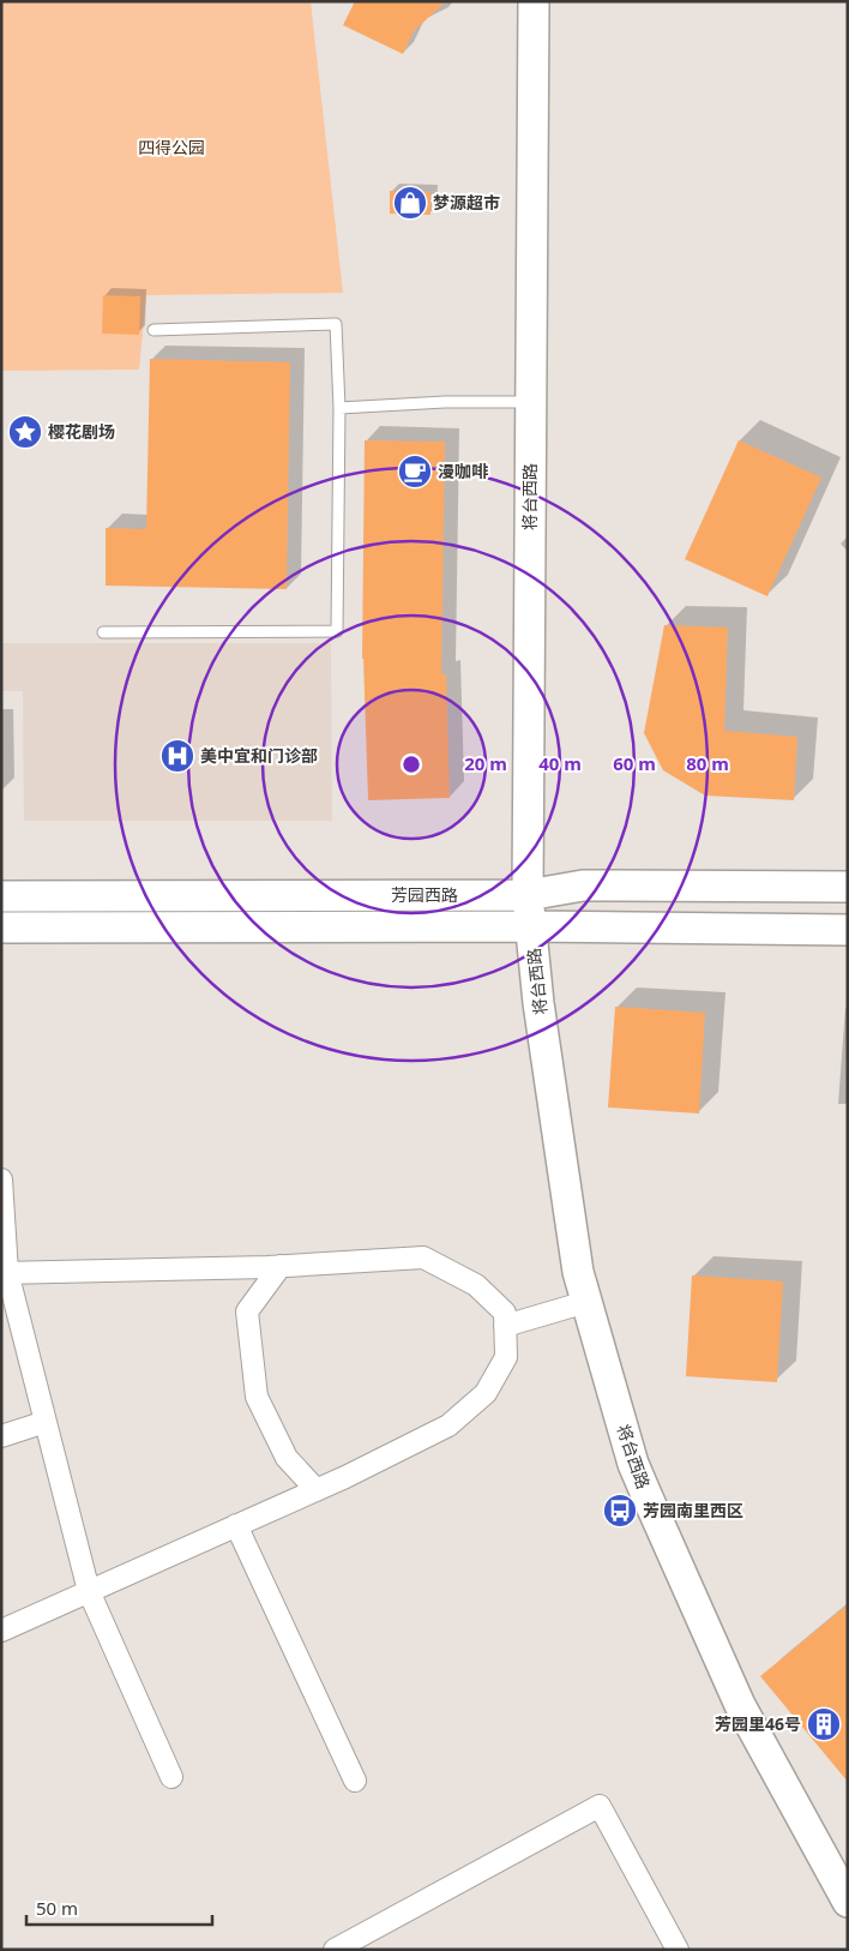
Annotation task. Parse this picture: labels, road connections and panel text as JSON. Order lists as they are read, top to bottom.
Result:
{
  "streets": {
    "street": ["将台西路", "芳园西路"]
  },
  "crossings": [
    ["将台西路", "芳园西路"]
  ],
  "parks": ["四得公园"],
  "places": {
    "shop": ["梦源超市"],
    "place": ["樱花剧场"],
    "cafe": ["漫咖啡"],
    "hospital": ["美中宜和门诊部"],
    "bus stop": ["芳园南里西区"],
    "building": ["芳园里46号"]
  },
  "scale_bar": "50 m",
  "rings": [
    "20 m",
    "40 m",
    "60 m",
    "80 m"
  ]
}
